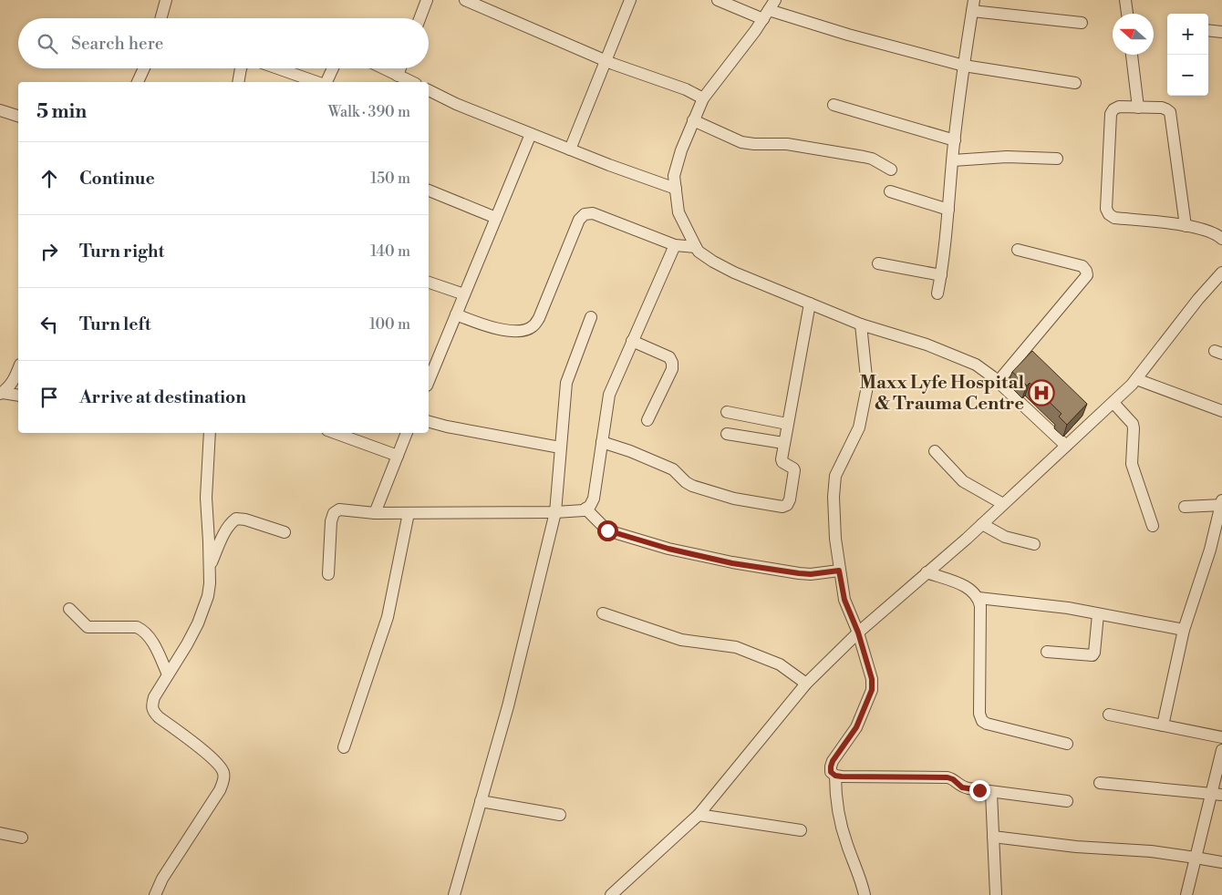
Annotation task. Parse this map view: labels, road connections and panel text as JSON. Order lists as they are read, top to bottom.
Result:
{
  "places": {
    "hospital": ["Maxx Lyfe Hospital & Trauma Centre"]
  },
  "north": "left",
  "page": {
    "map_buttons": ["+", "−"],
    "search": "Search here",
    "heading": ["5 min", "Walk · 390 m"],
    "list": [
      ["Continue", "150 m"],
      ["Turn right", "140 m"],
      ["Turn left", "100 m"],
      "Arrive at destination"
    ]
  }
}
